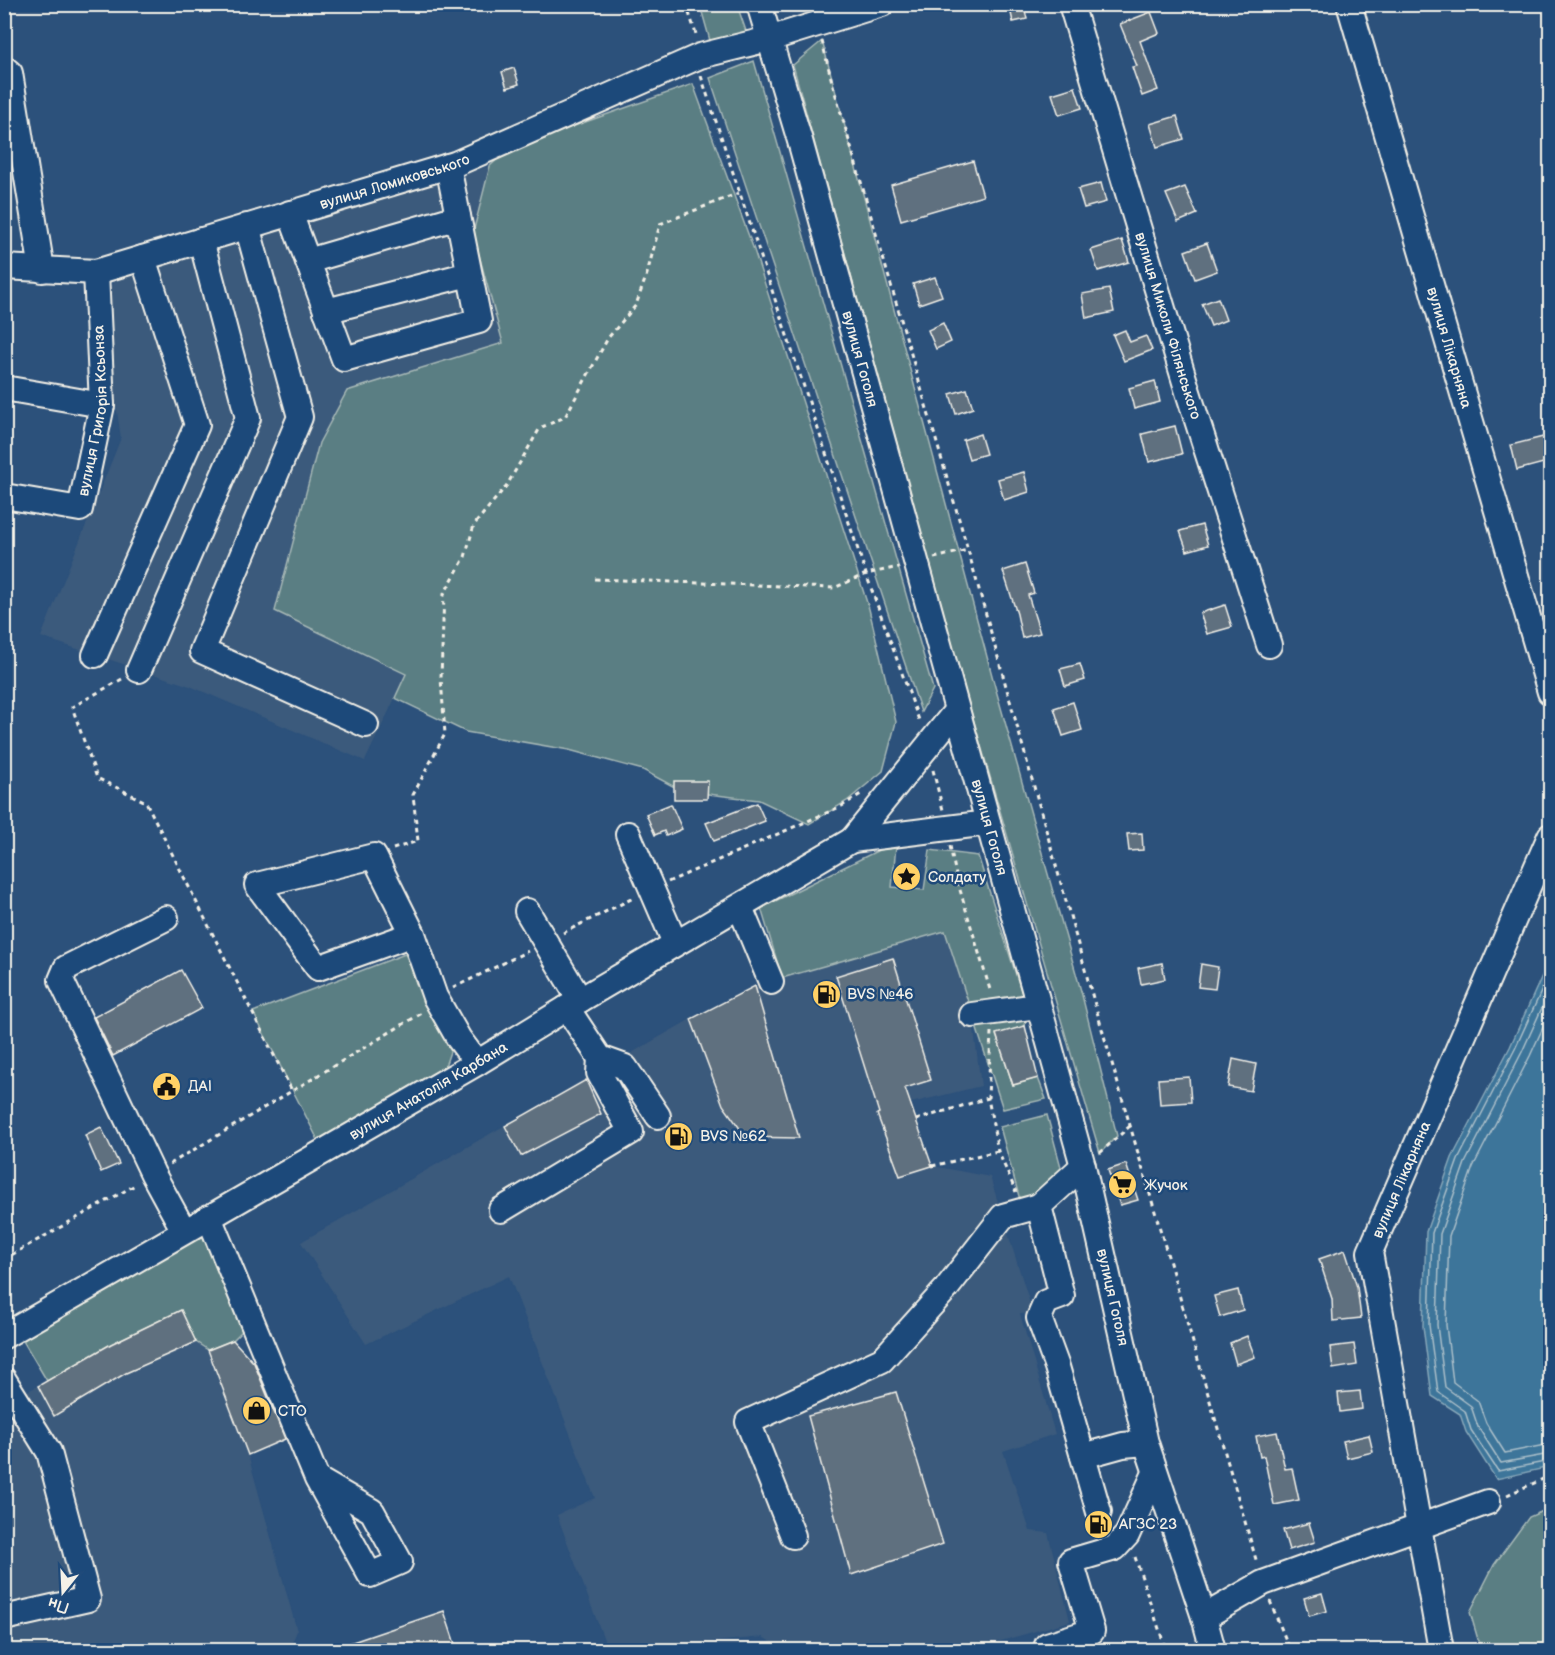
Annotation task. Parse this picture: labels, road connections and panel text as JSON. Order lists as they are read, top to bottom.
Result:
{
  "streets": {
    "street": [
      "вулиця Ломиковського",
      "вулиця Миколи Філянського",
      "вулиця Лікарняна",
      "вулиця Гоголя",
      "вулиця Григорія Ксьонза",
      "вулиця Анатолія Карбана"
    ]
  },
  "crossings": [
    ["вулиця Ломиковського", "вулиця Гоголя"],
    ["вулиця Ломиковського", "вулиця Григорія Ксьонза"]
  ],
  "places": {
    "place": ["Солдату"],
    "fuel station": ["BVS №46", "BVS №62", "АГЗС 23"],
    "public building": ["ДАІ"],
    "supermarket": ["Жучок"],
    "shop": ["СТО"]
  },
  "north": "bottom"
}
